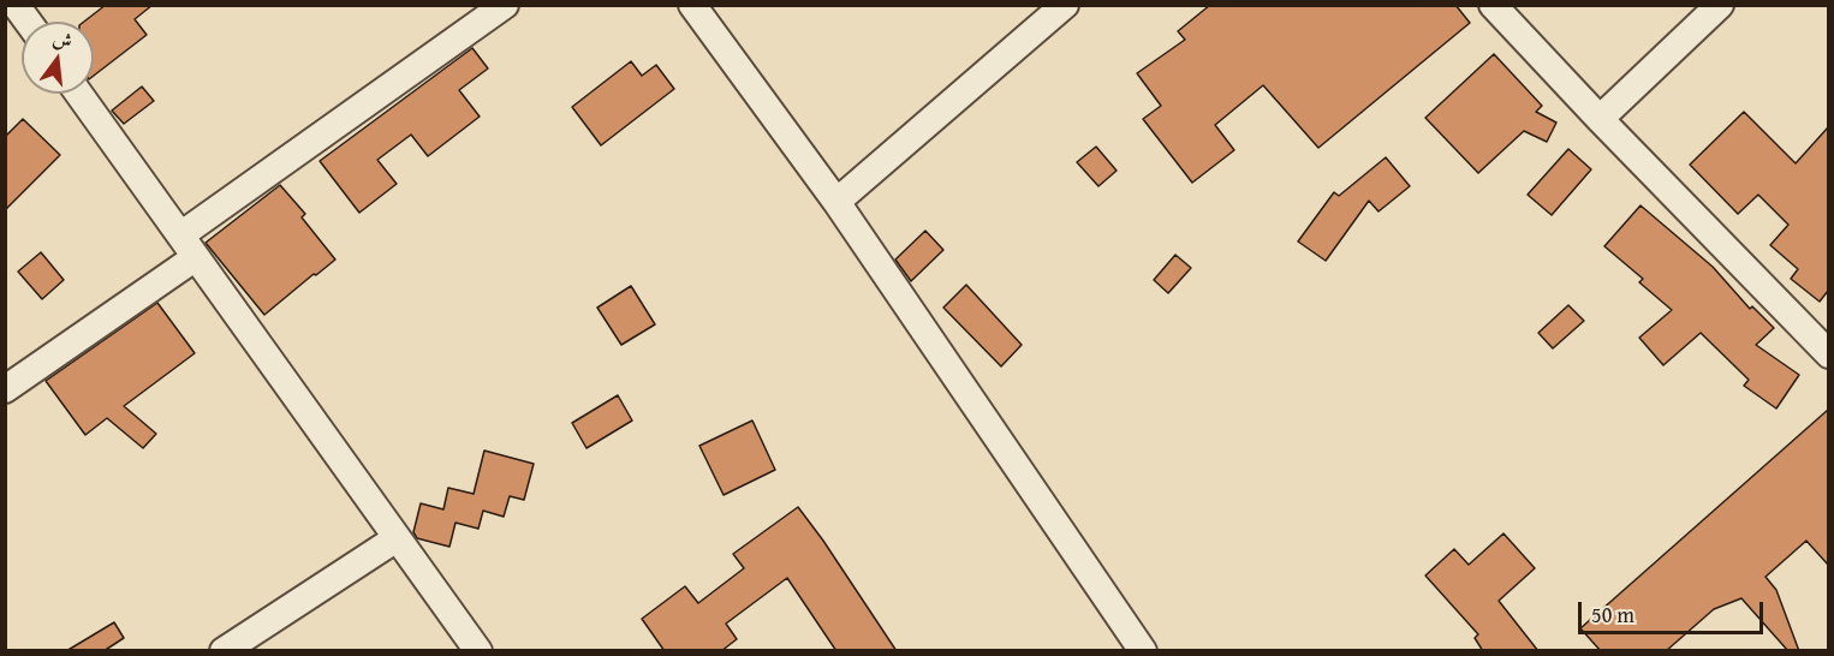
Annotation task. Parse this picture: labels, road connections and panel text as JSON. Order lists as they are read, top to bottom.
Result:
{
  "scale_bar": "50 m",
  "north": "top"
}
